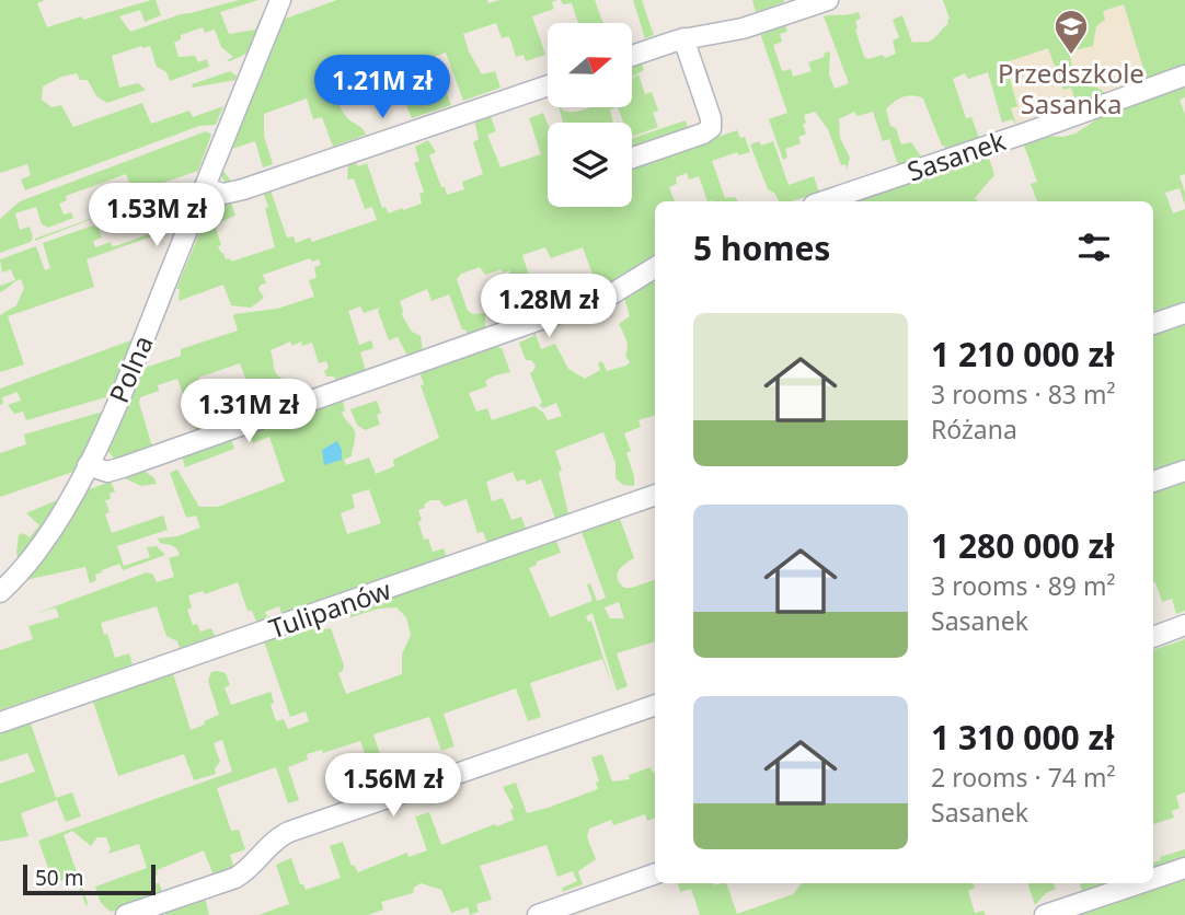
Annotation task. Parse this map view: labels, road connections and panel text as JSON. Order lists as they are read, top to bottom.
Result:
{
  "streets": {
    "street": ["Sasanek", "Polna", "Tulipanów"]
  },
  "places": {
    "school or university": ["Przedszkole Sasanka"]
  },
  "scale_bar": "50 m",
  "north": "right",
  "page": {
    "price": [
      "1.21M zł",
      "1.53M zł",
      "1.28M zł",
      "1.31M zł",
      "1.56M zł"
    ],
    "heading": "5 homes",
    "list": [
      {
        "name": "1 210 000 zł",
        "note": "3 rooms · 83 m² · Różana"
      },
      {
        "name": "1 280 000 zł",
        "note": "3 rooms · 89 m² · Sasanek"
      },
      {
        "name": "1 310 000 zł",
        "note": "2 rooms · 74 m² · Sasanek"
      }
    ],
    "scale": "50 m"
  }
}
